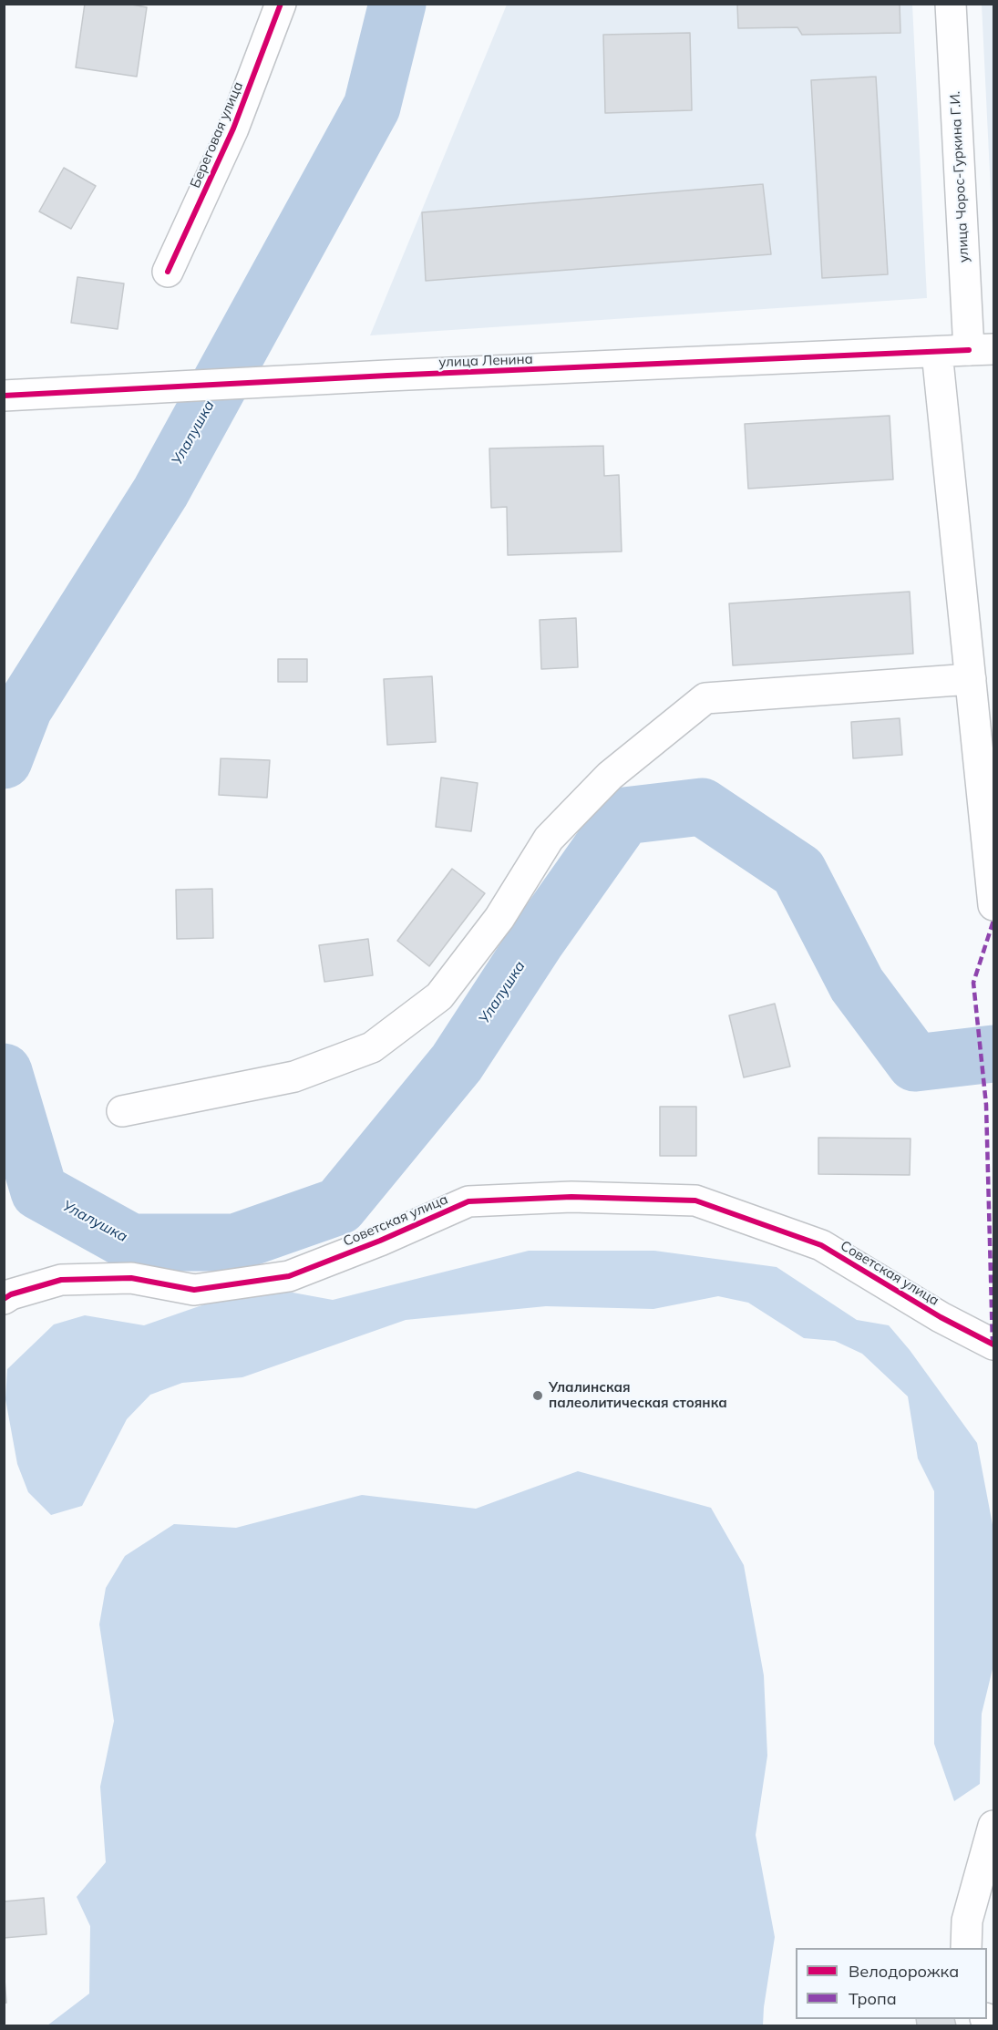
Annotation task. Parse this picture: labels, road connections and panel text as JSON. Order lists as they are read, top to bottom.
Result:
{
  "streets": {
    "street": [
      "Береговая улица",
      "улица Чорос-Гуркина Г.И.",
      "улица Ленина",
      "Советская улица"
    ]
  },
  "crossings": [
    ["улица Чорос-Гуркина Г.И.", "улица Ленина"]
  ],
  "water": ["Улалушка"],
  "places": ["Улалинская палеолитическая стоянка"],
  "legend": ["Велодорожка", "Тропа"]
}
